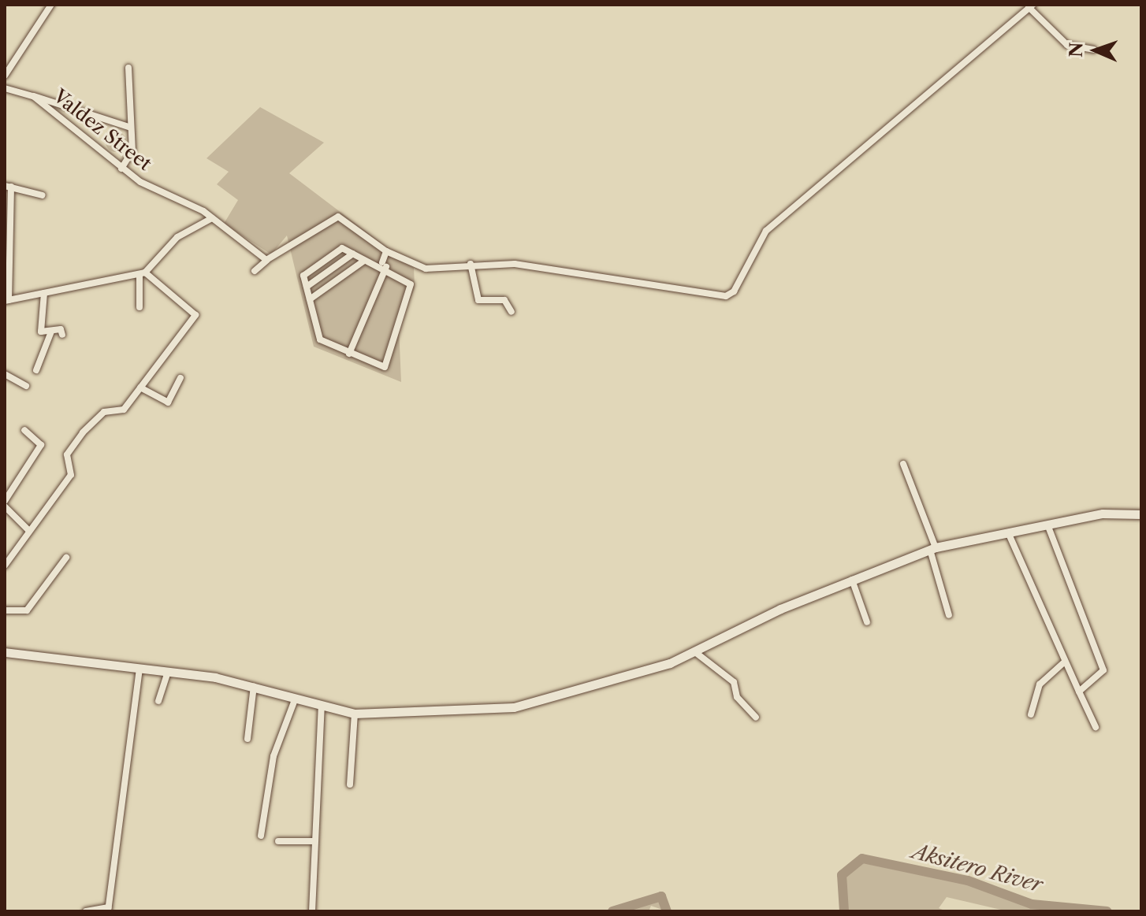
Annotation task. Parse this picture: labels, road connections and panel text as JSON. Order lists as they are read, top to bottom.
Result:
{
  "streets": {
    "street": ["Valdez Street"]
  },
  "water": ["Aksitero River"],
  "north": "left"
}
